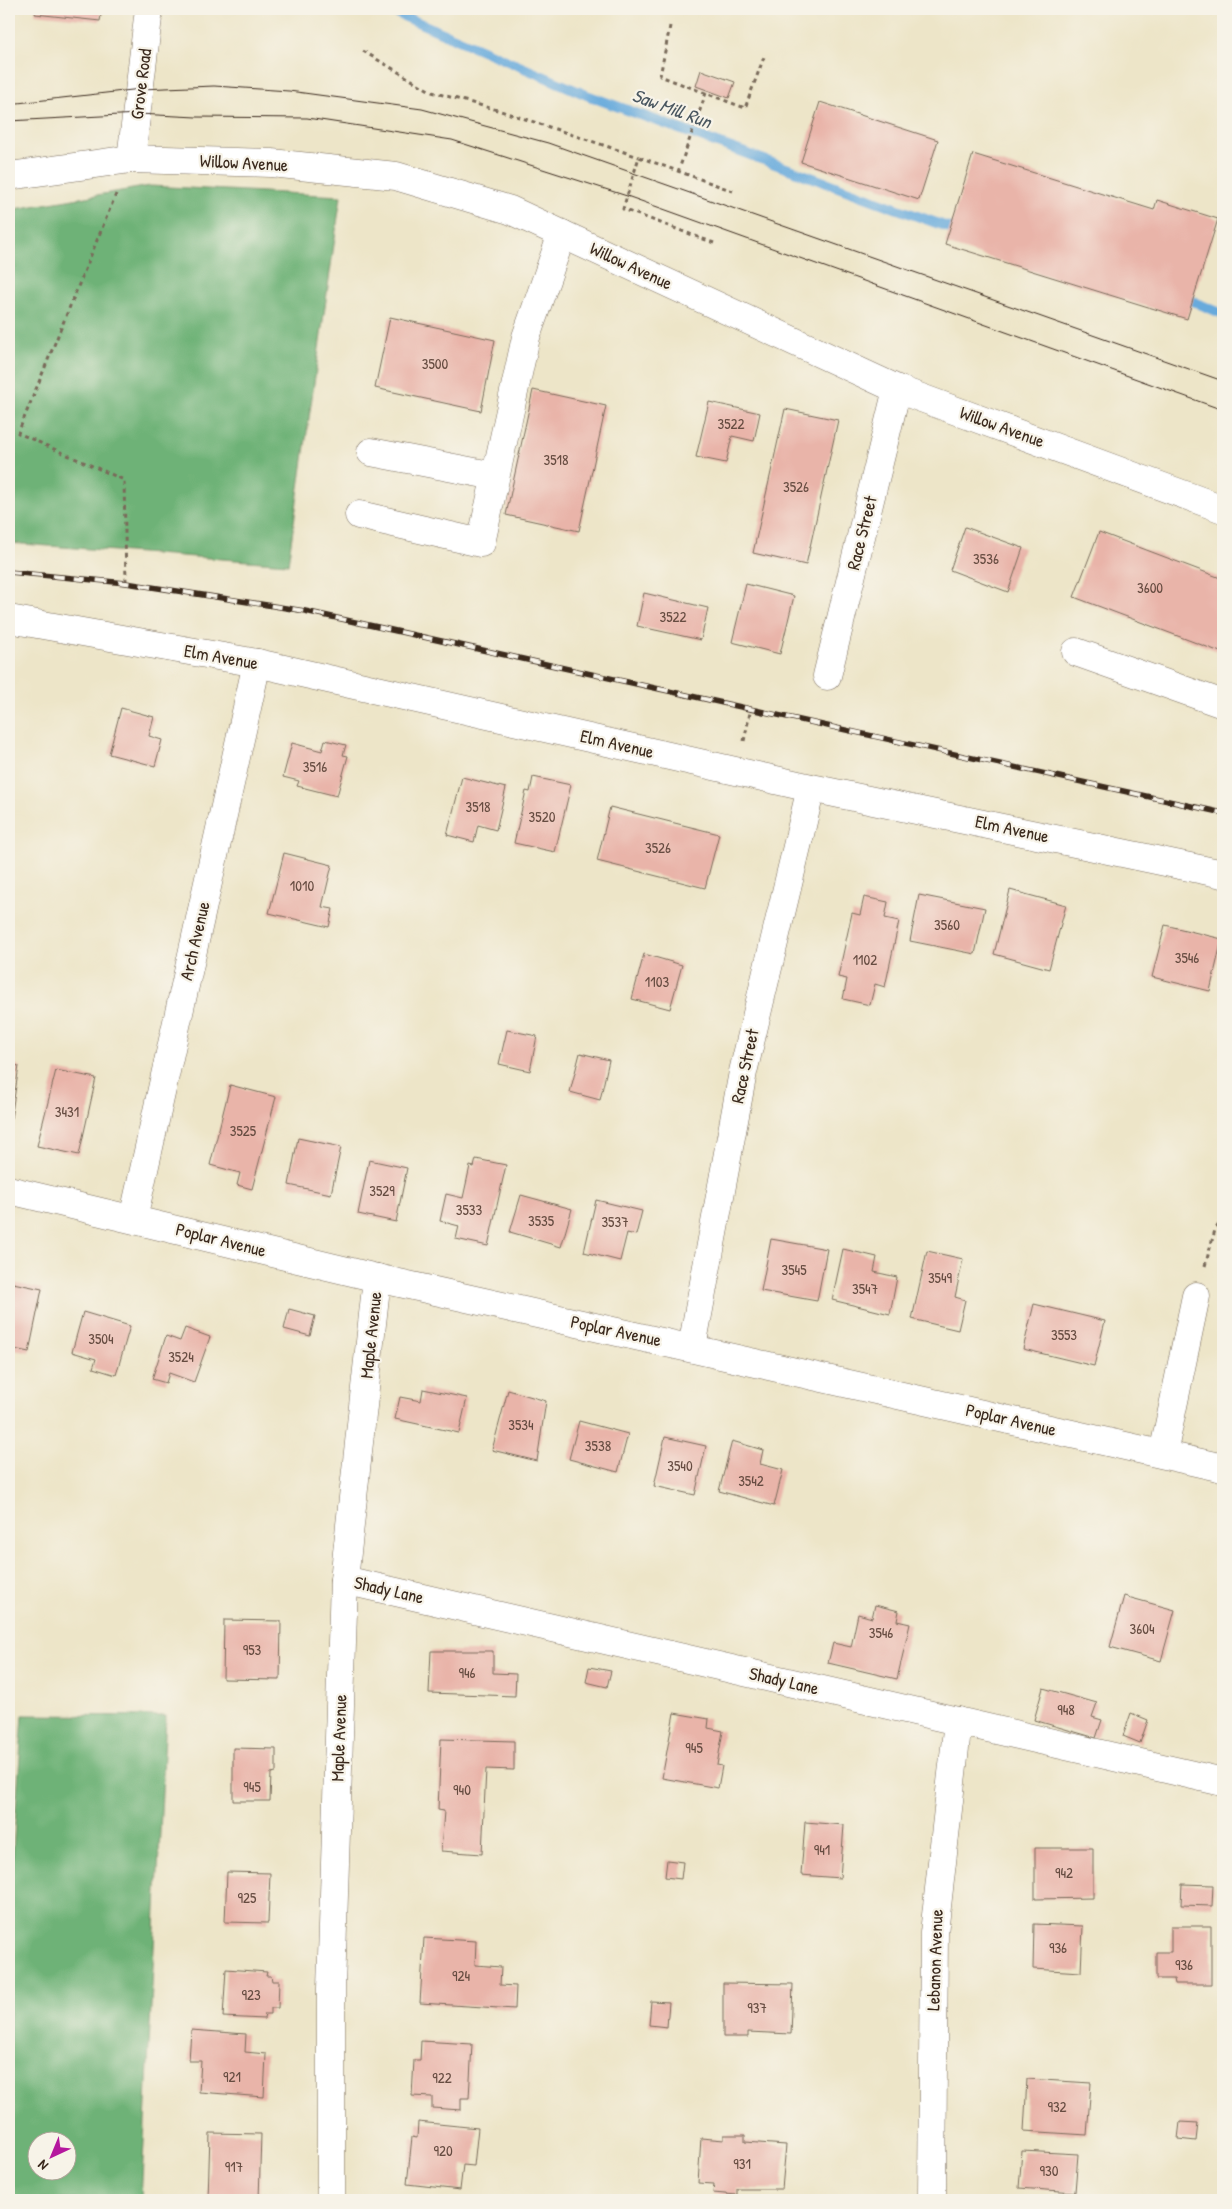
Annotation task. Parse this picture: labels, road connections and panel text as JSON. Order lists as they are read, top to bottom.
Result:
{
  "streets": {
    "street": [
      "Grove Road",
      "Willow Avenue",
      "Race Street",
      "Elm Avenue",
      "Arch Avenue",
      "Poplar Avenue",
      "Maple Avenue",
      "Shady Lane",
      "Lebanon Avenue"
    ]
  },
  "crossings": [
    ["Grove Road", "Willow Avenue"],
    ["Willow Avenue", "Race Street"],
    ["Race Street", "Elm Avenue"],
    ["Race Street", "Poplar Avenue"],
    ["Elm Avenue", "Arch Avenue"],
    ["Arch Avenue", "Poplar Avenue"],
    ["Poplar Avenue", "Maple Avenue"],
    ["Maple Avenue", "Shady Lane"],
    ["Shady Lane", "Lebanon Avenue"]
  ],
  "water": ["Saw Mill Run"],
  "house_numbers": [
    "3500",
    "3522",
    "3518",
    "3526",
    "3536",
    "3600",
    "3522",
    "3516",
    "3518",
    "3520",
    "3526",
    "1010",
    "3560",
    "3546",
    "1102",
    "1103",
    "3431",
    "3525",
    "3529",
    "3533",
    "3535",
    "3537",
    "3545",
    "3549",
    "3547",
    "3553",
    "3504",
    "3524",
    "3534",
    "3538",
    "3540",
    "3542",
    "3604",
    "3546",
    "953",
    "946",
    "948",
    "945",
    "945",
    "940",
    "941",
    "942",
    "925",
    "936",
    "936",
    "924",
    "923",
    "937",
    "921",
    "922",
    "932",
    "920",
    "931",
    "917",
    "930"
  ],
  "north": "bottom left"
}
